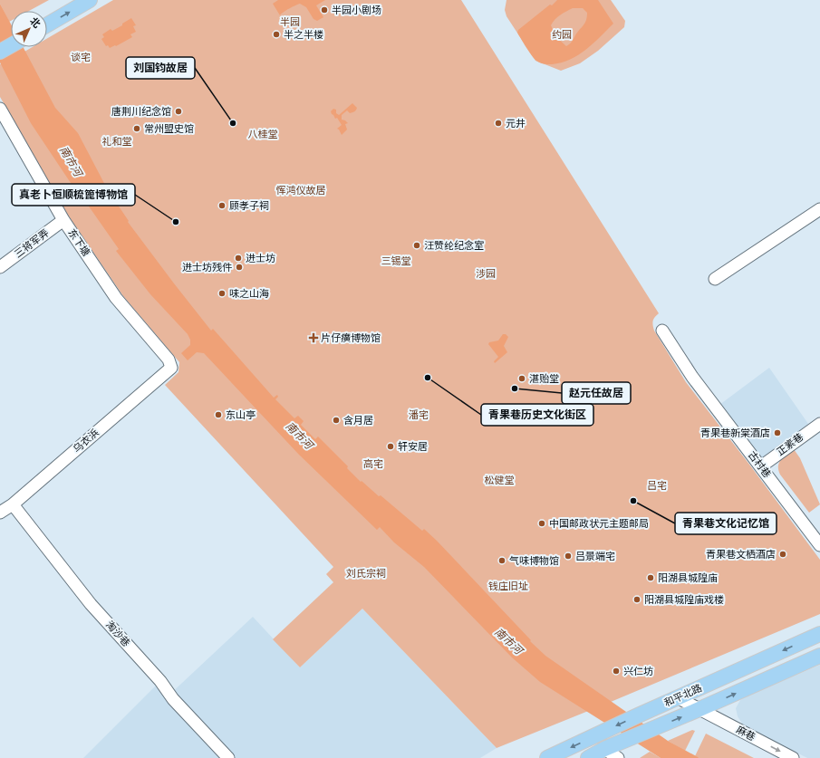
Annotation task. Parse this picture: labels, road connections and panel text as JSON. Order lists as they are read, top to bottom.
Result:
{
  "streets": {
    "main road": ["和平北路"],
    "street": [
      "东下塘",
      "三将军弄",
      "乌衣浜",
      "正素巷",
      "古村巷",
      "淘沙巷",
      "麻巷"
    ]
  },
  "crossings": [
    ["东下塘", "三将军弄"],
    ["东下塘", "乌衣浜"],
    ["乌衣浜", "淘沙巷"],
    ["正素巷", "古村巷"],
    ["和平北路", "麻巷"]
  ],
  "one_way": ["麻巷"],
  "water": ["南市河"],
  "parks": [
    "半园",
    "约园",
    "谈宅",
    "八桂堂",
    "礼和堂",
    "恽鸿仪故居",
    "三锡堂",
    "涉园",
    "潘宅",
    "高宅",
    "松健堂",
    "吕宅",
    "刘氏宗祠",
    "钱庄旧址"
  ],
  "places": {
    "other": [
      "半园小剧场",
      "半之半楼",
      "唐荆川纪念馆",
      "刘国钧故居",
      "元井",
      "常州盟史馆",
      "顾孝子祠",
      "真老卜恒顺梳篦博物馆",
      "汪赞纶纪念室",
      "进士坊",
      "进士坊残件",
      "味之山海",
      "青果巷历史文化街区",
      "湛贻堂",
      "赵元任故居",
      "东山亭",
      "含月居",
      "青果巷新棠酒店",
      "轩安居",
      "青果巷文化记忆馆",
      "中国邮政状元主题邮局",
      "青果巷文栖酒店",
      "吕景端宅",
      "气味博物馆",
      "阳湖县城隍庙",
      "阳湖县城隍庙戏楼",
      "兴仁坊"
    ],
    "health": ["片仔癀博物馆"]
  },
  "north": "top right"
}
